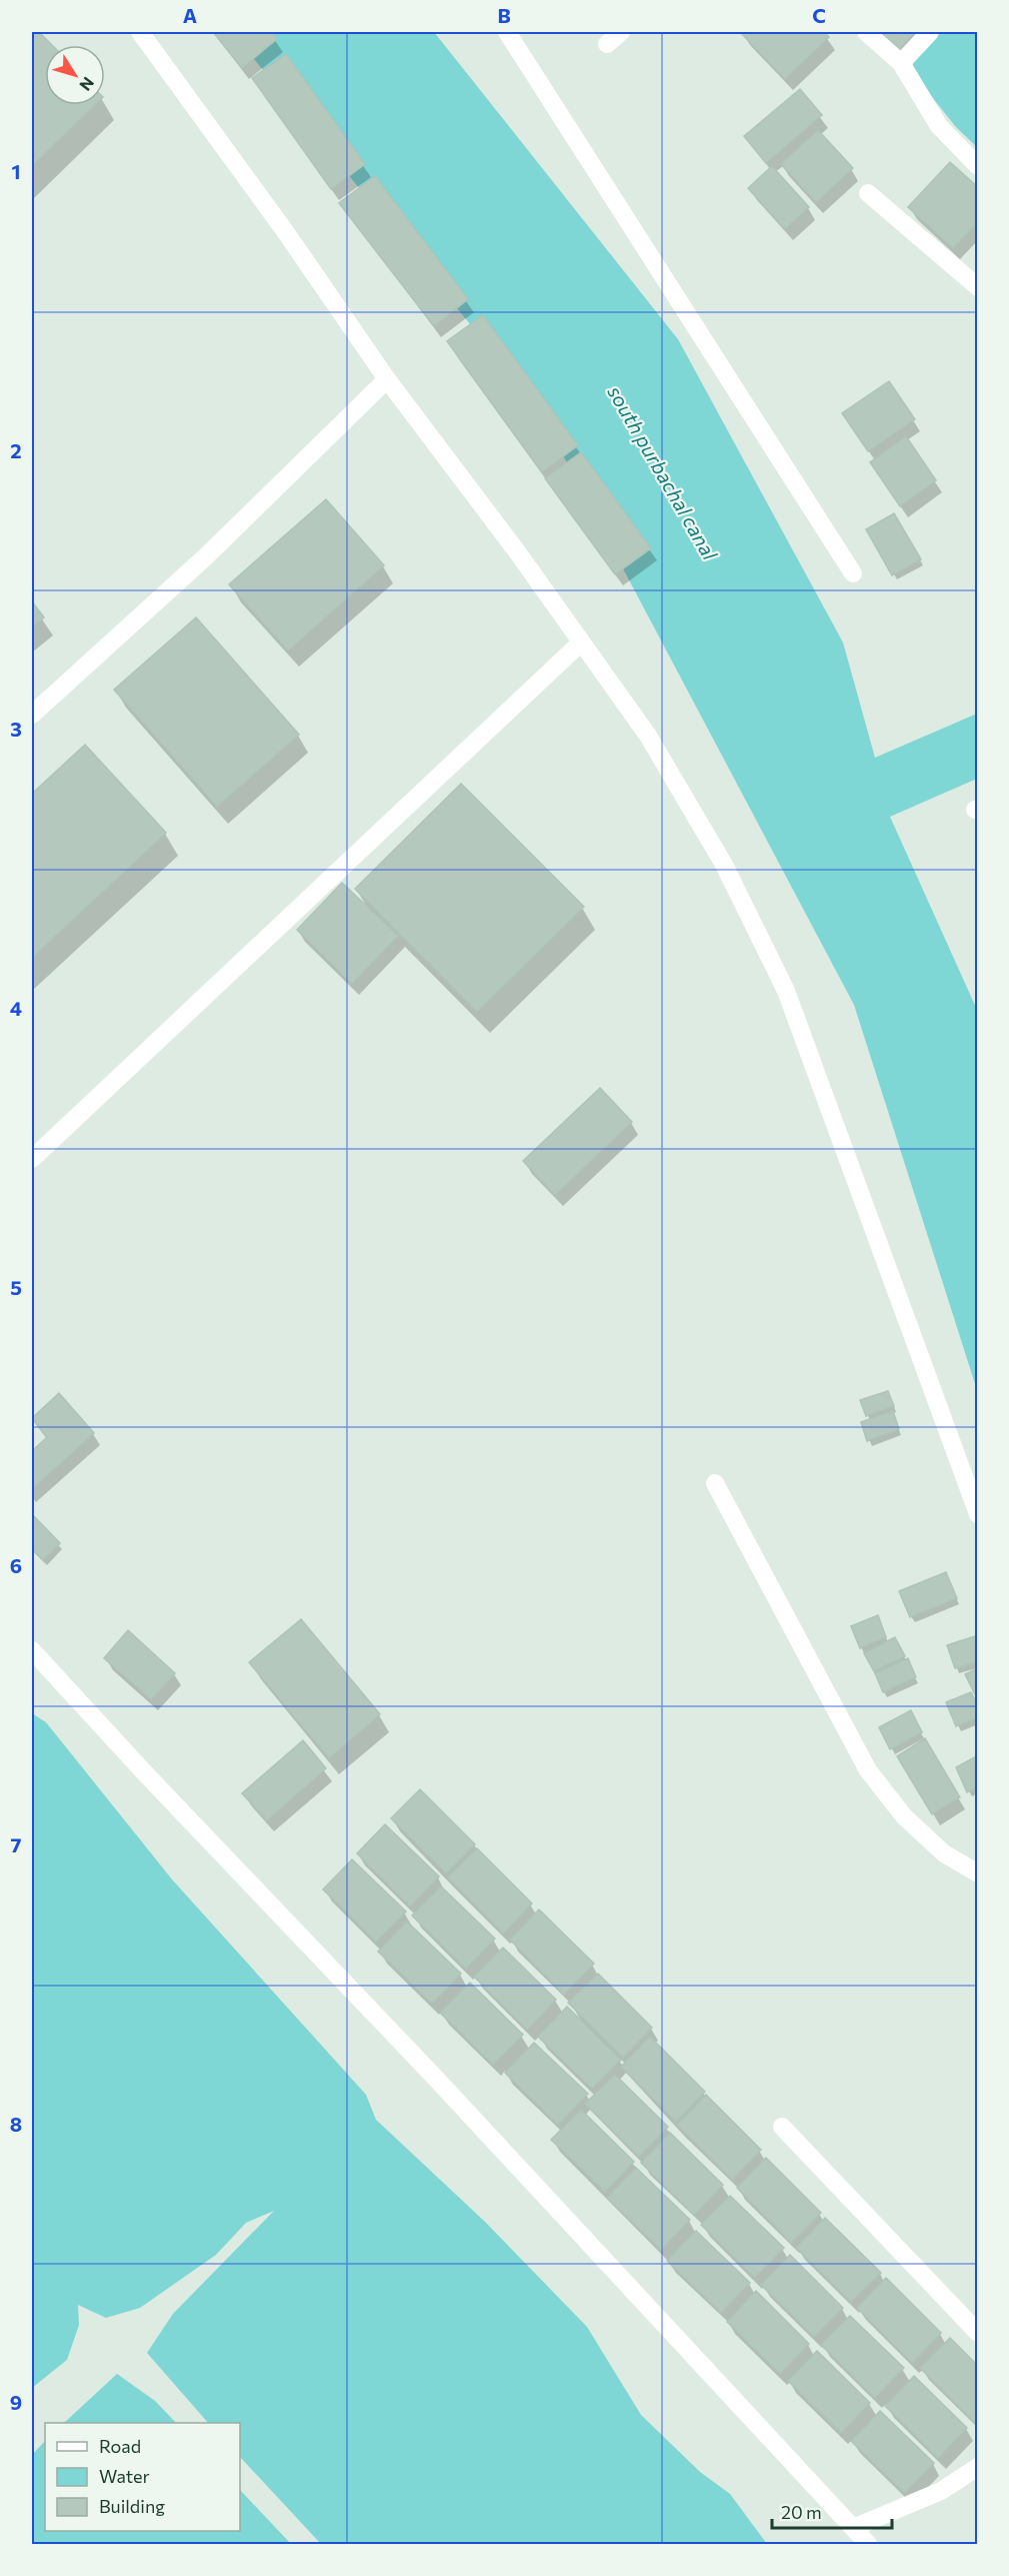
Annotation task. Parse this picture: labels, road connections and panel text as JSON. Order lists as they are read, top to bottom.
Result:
{
  "water": ["south purbachal canal"],
  "legend": ["Road", "Water", "Building"],
  "scale_bar": "20 m",
  "north": "bottom right",
  "grid": {
    "columns": ["A", "B", "C"],
    "rows": [
      "1",
      "2",
      "3",
      "4",
      "5",
      "6",
      "7",
      "8",
      "9"
    ]
  }
}
